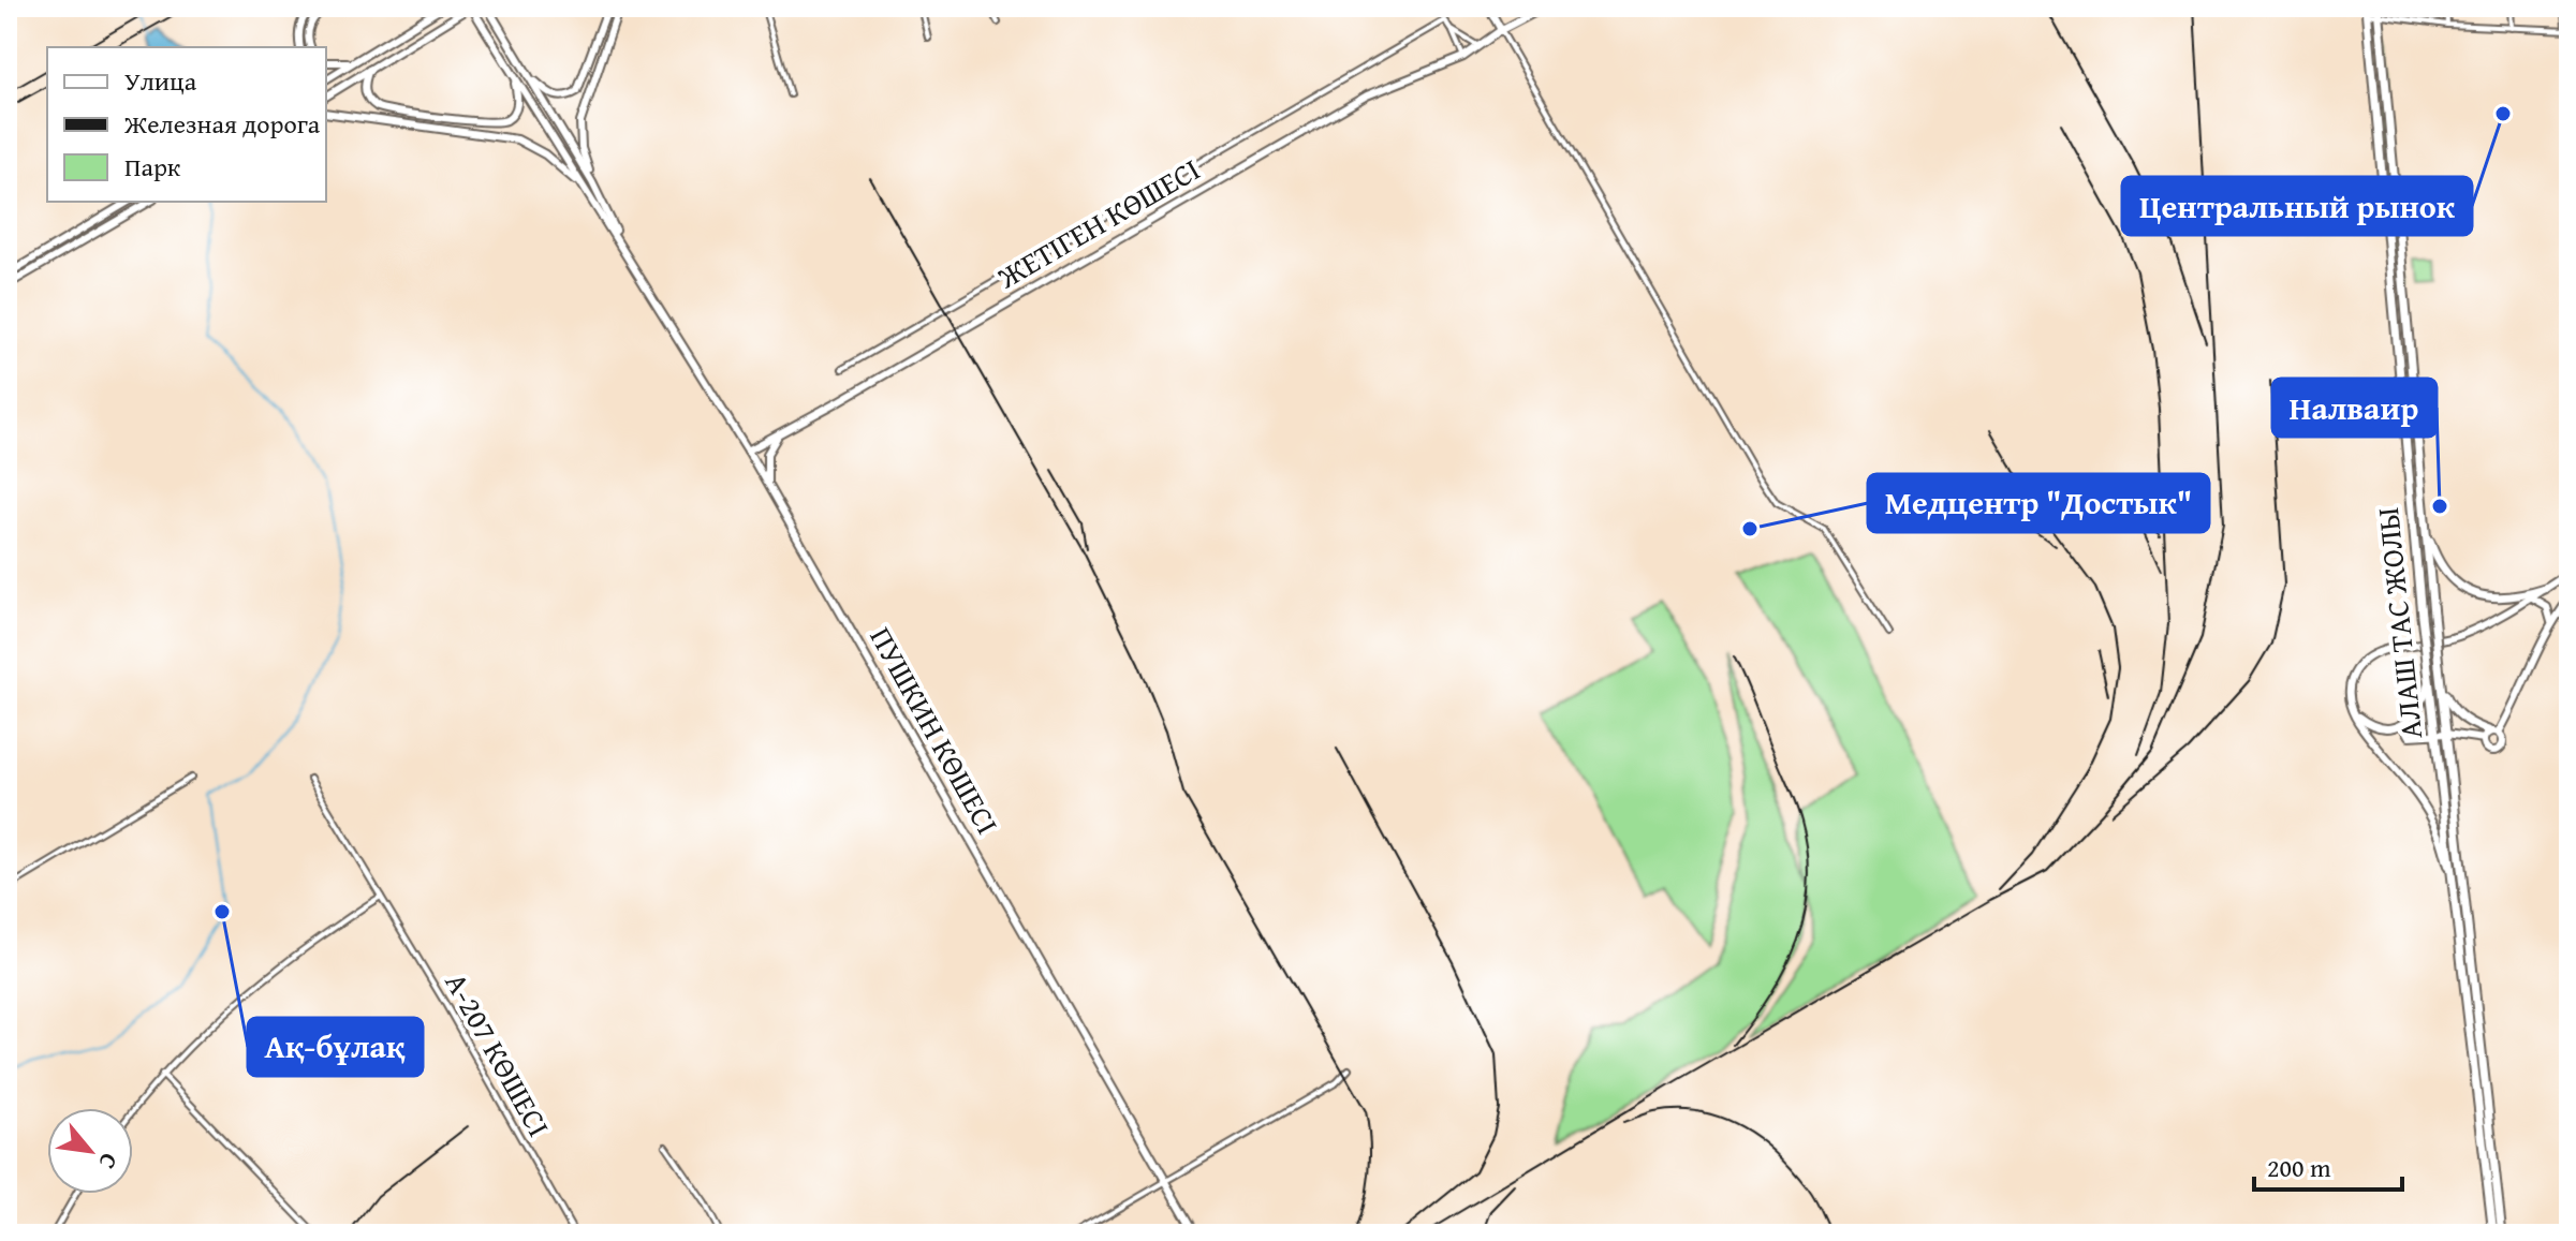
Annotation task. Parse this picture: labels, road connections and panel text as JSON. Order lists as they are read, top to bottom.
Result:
{
  "streets": {
    "main road": ["ЖЕТІГЕН КӨШЕСІ", "АЛАШ ТАС ЖОЛЫ", "ПУШКИН КӨШЕСІ"],
    "street": ["А-207 КӨШЕСІ"]
  },
  "crossings": [
    ["ЖЕТІГЕН КӨШЕСІ", "ПУШКИН КӨШЕСІ"]
  ],
  "places": [
    "Центральный рынок",
    "Налваир",
    "Медцентр \"Достык\"",
    "Ақ-бұлақ"
  ],
  "legend": ["Улица", "Железная дорога", "Парк"],
  "scale_bar": "200 m",
  "north": "bottom right"
}
